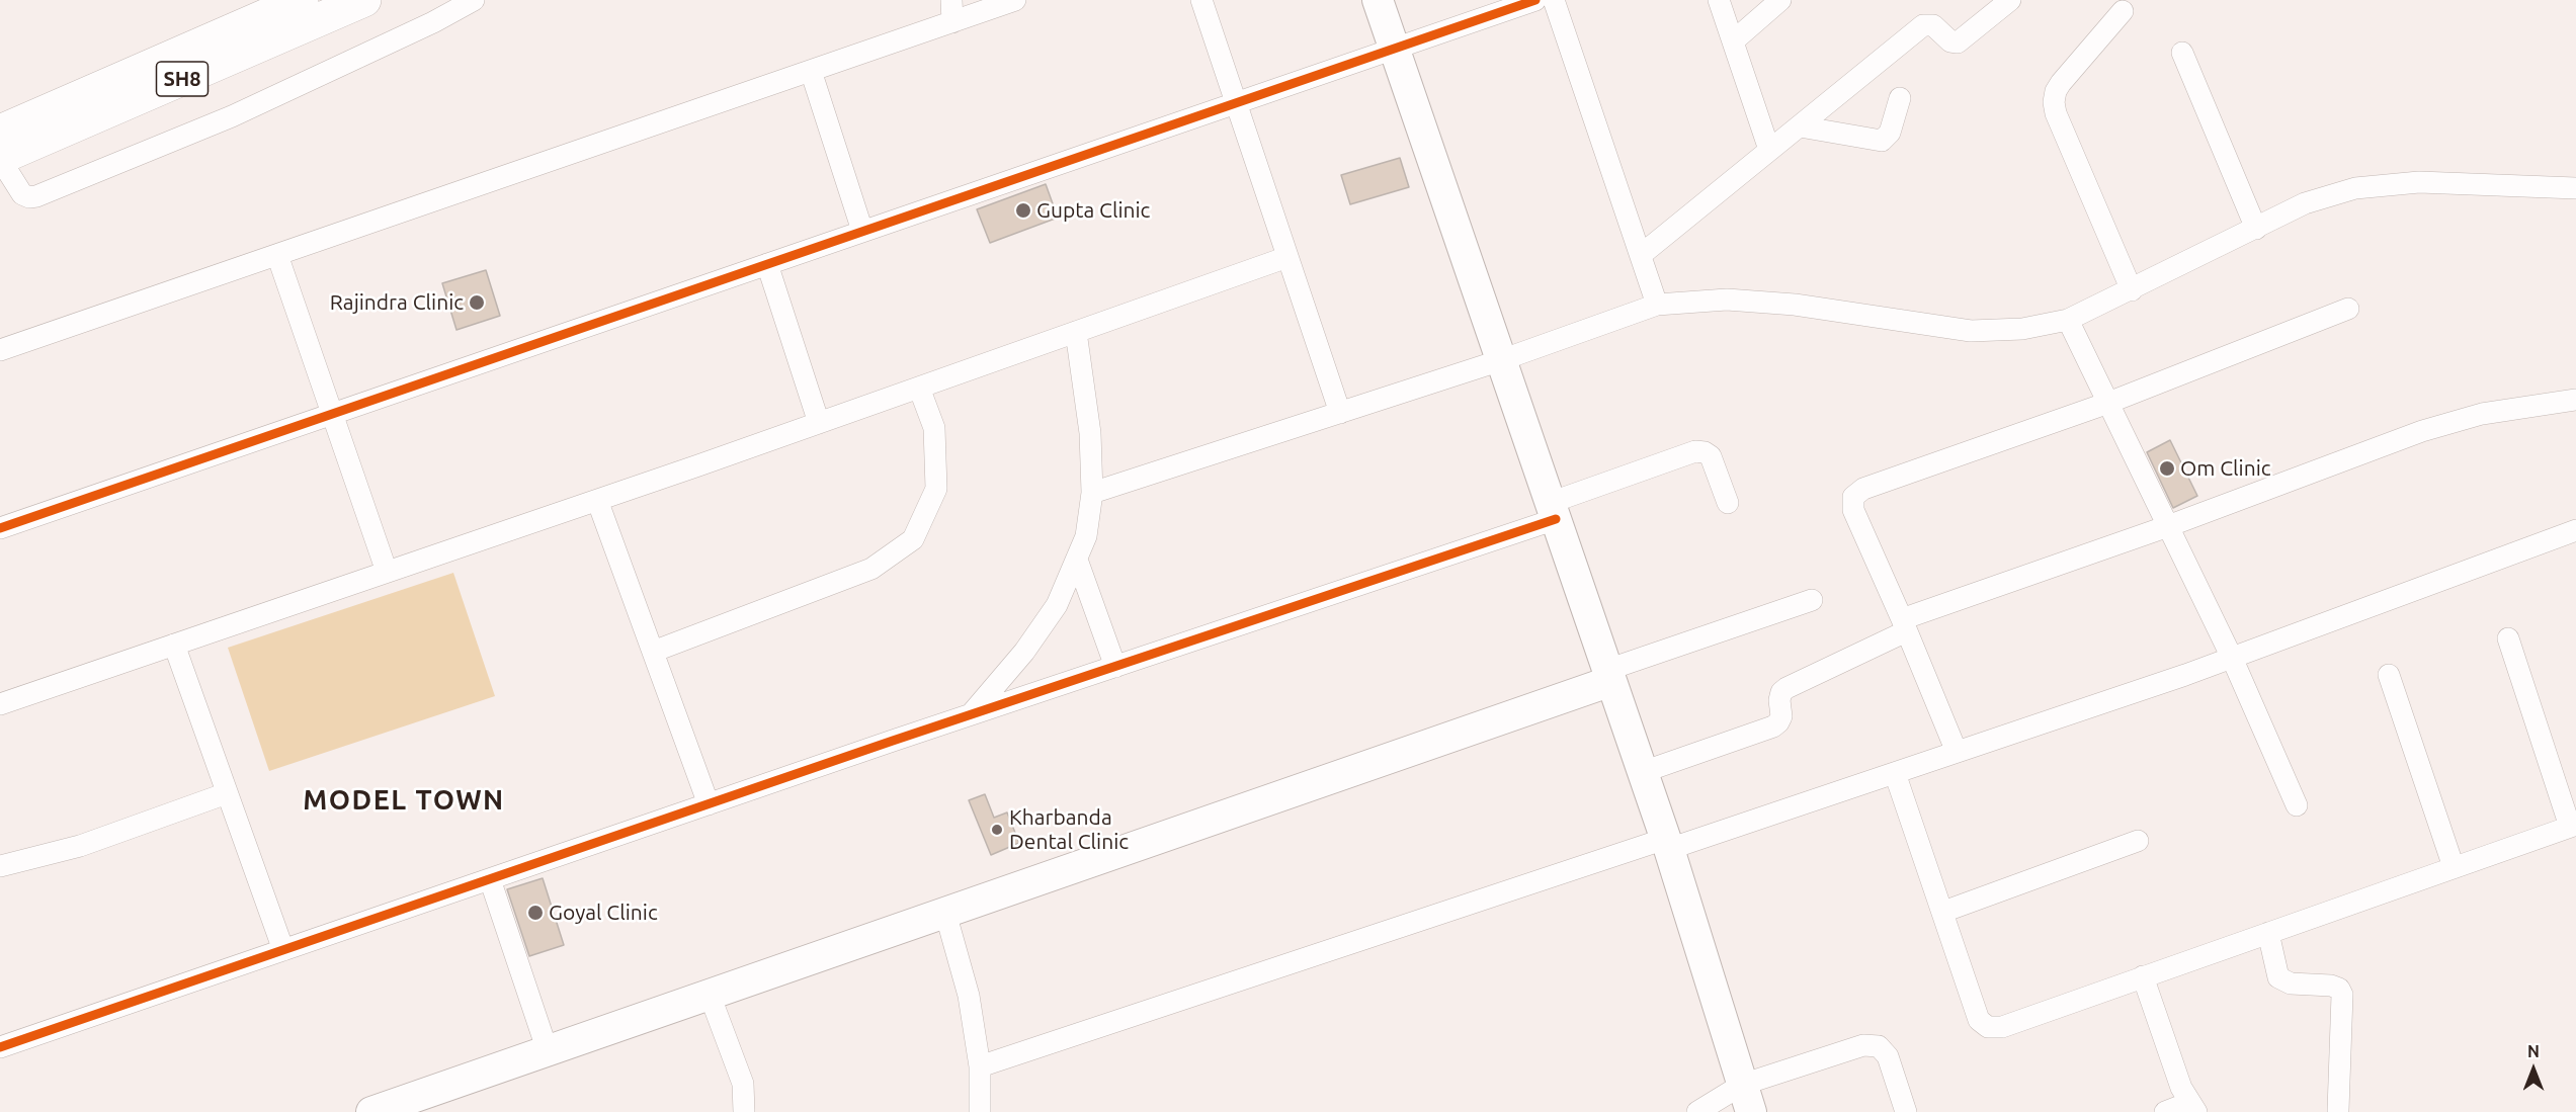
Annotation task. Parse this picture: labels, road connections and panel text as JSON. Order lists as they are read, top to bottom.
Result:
{
  "streets": {
    "main road": ["SH8"]
  },
  "districts": ["MODEL TOWN"],
  "places": [
    "Gupta Clinic",
    "Rajindra Clinic",
    "Om Clinic",
    "Kharbanda Dental Clinic",
    "Goyal Clinic"
  ],
  "north": "top"
}
